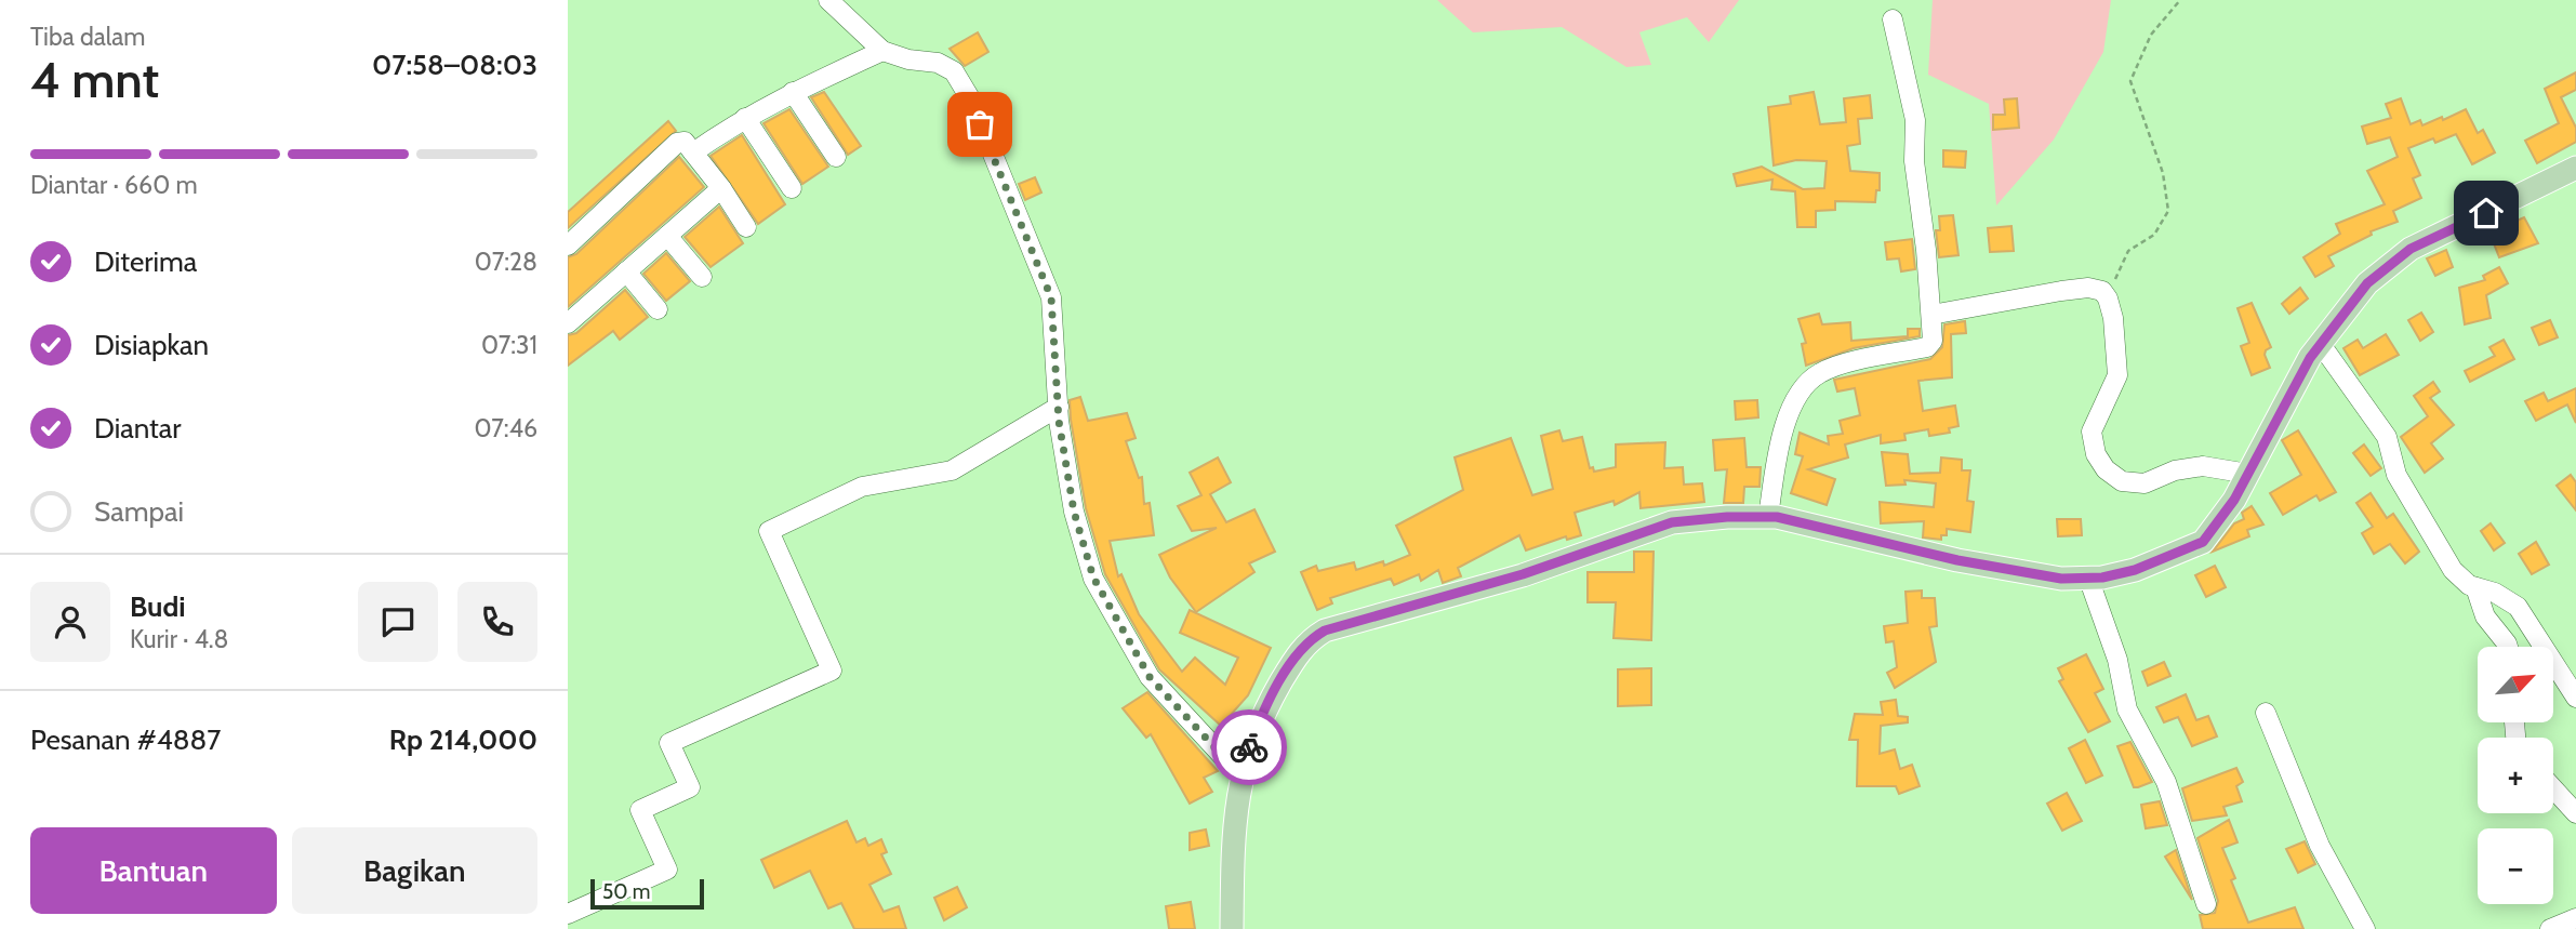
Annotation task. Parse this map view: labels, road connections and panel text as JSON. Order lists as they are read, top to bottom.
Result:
{
  "scale_bar": "50 m",
  "north": "top right",
  "page": {
    "heading": ["4 mnt", "Tiba dalam", "07:58–08:03"],
    "panel": [
      "Budi",
      "Kurir · 4.8",
      "Pesanan #4887",
      "Rp 214,000"
    ],
    "bar": "Diantar · 660 m",
    "list": [
      ["Diterima", "07:28"],
      ["Disiapkan", "07:31"],
      ["Diantar", "07:46"],
      "Sampai"
    ],
    "map_buttons": ["+", "−"],
    "buttons": ["Bantuan", "Bagikan"],
    "scale": "50 m"
  }
}
